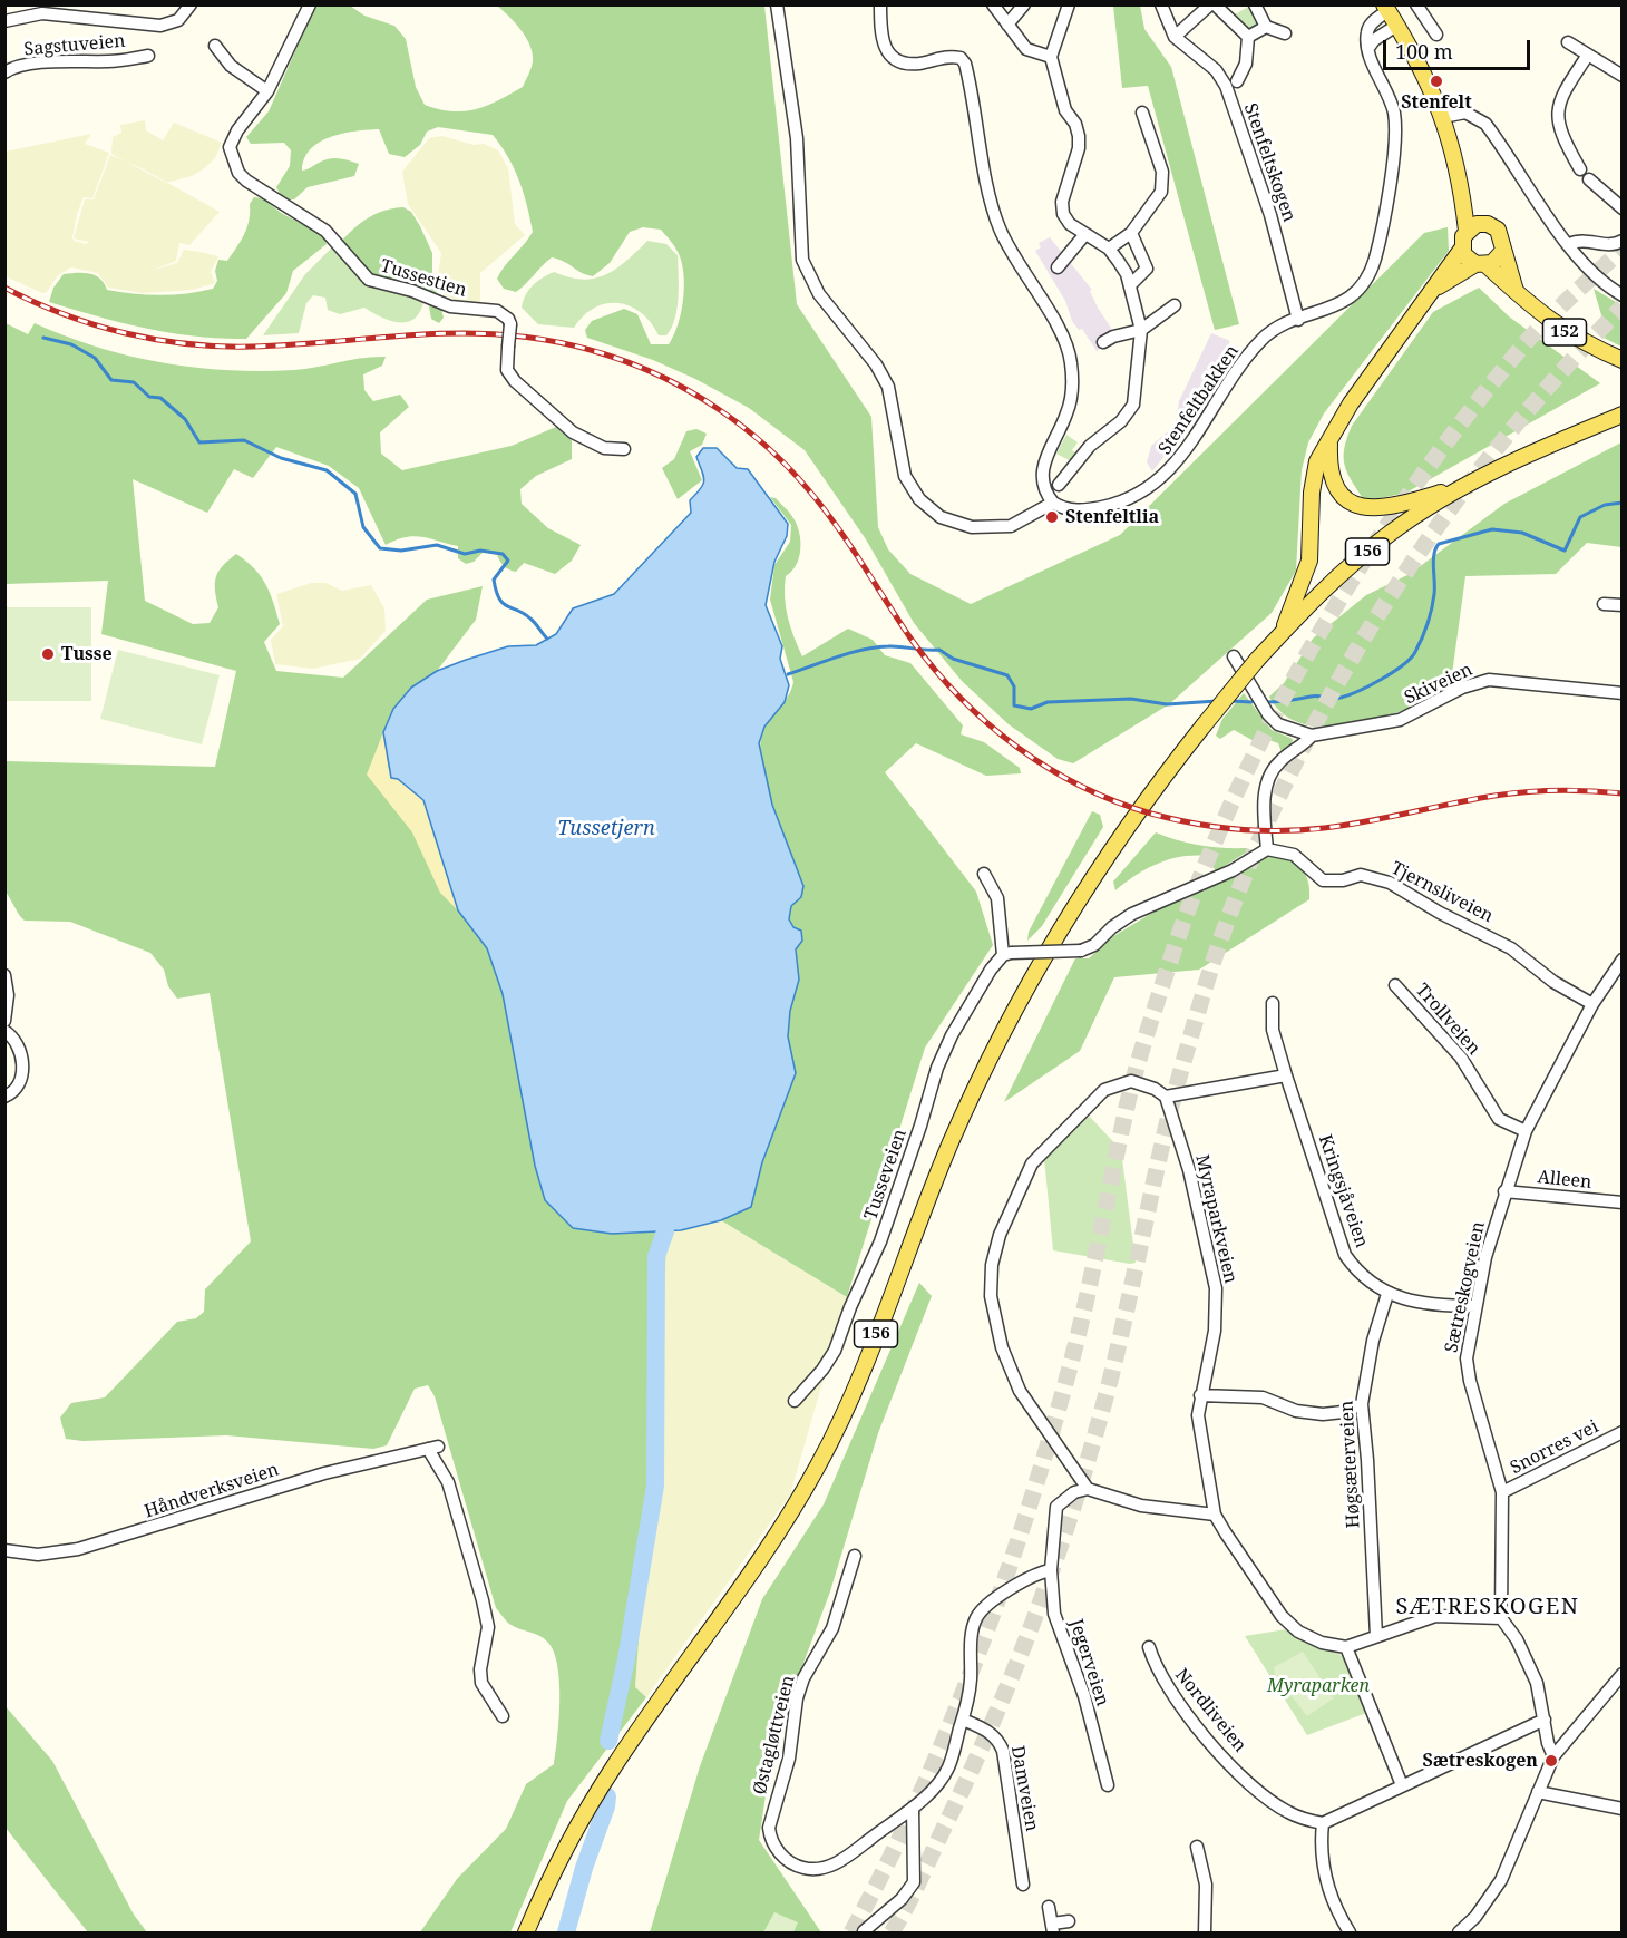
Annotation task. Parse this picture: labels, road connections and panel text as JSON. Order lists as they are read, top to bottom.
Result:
{
  "streets": {
    "main road": ["152", "156"],
    "street": [
      "Sagstuveien",
      "Stenfeltskogen",
      "Tussestien",
      "Stenfeltbakken",
      "Skiveien",
      "Tjernsliveien",
      "Trollveien",
      "Tusseveien",
      "Alleen",
      "Kringsjåveien",
      "Myraparkveien",
      "Sætreskogveien",
      "Snorres vei",
      "Høgsæterveien",
      "Håndverksveien",
      "Jegerveien",
      "Nordliveien",
      "Østagløttveien",
      "Damveien"
    ]
  },
  "crossings": [
    ["Stenfeltskogen", "Stenfeltbakken"],
    ["152", "156"],
    ["Tjernsliveien", "Sætreskogveien"],
    ["Trollveien", "Sætreskogveien"],
    ["Alleen", "Sætreskogveien"],
    ["Kringsjåveien", "Sætreskogveien"],
    ["Kringsjåveien", "Høgsæterveien"],
    ["Sætreskogveien", "Snorres vei"],
    ["Jegerveien", "Østagløttveien"],
    ["Østagløttveien", "Damveien"]
  ],
  "districts": ["SÆTRESKOGEN"],
  "water": ["Tussetjern"],
  "parks": ["Myraparken"],
  "places": [
    "Stenfelt",
    "Stenfeltlia",
    "Tusse",
    "Sætreskogen"
  ],
  "scale_bar": "100 m"
}
